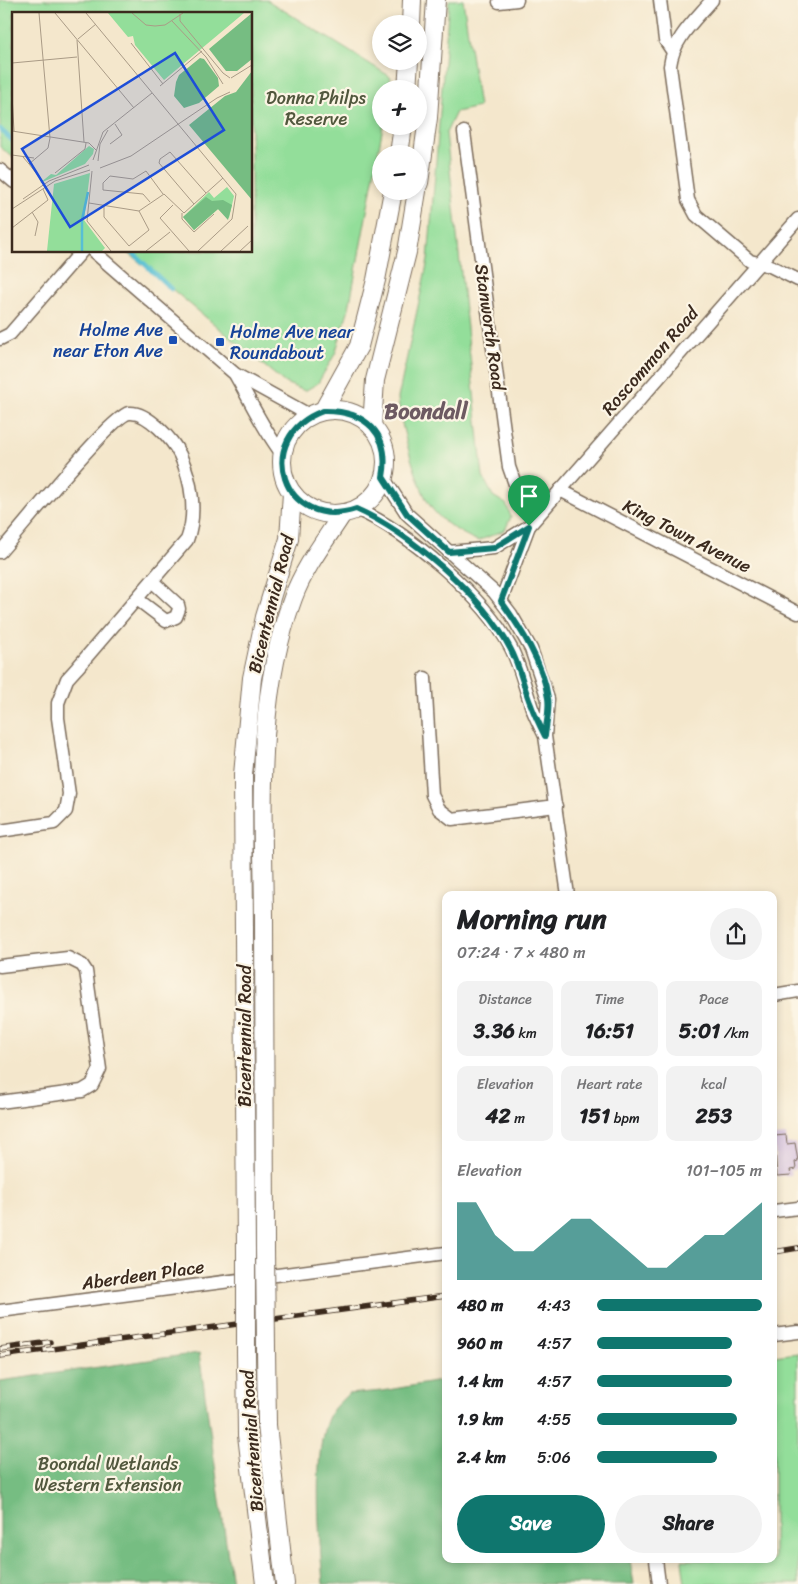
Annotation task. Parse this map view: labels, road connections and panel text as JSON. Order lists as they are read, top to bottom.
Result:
{
  "streets": {
    "main road": ["Bicentennial Road"],
    "street": [
      "Stanworth Road",
      "Roscommon Road",
      "King Town Avenue",
      "Aberdeen Place"
    ]
  },
  "crossings": [
    ["Stanworth Road", "Roscommon Road"],
    ["Roscommon Road", "King Town Avenue"]
  ],
  "districts": ["Boondall"],
  "parks": ["Donna Philps Reserve", "Boondal Wetlands Western Extension"],
  "places": {
    "transit": ["Holme Ave near Eton Ave", "Holme Ave near Roundabout"]
  },
  "page": {
    "map_buttons": ["+", "−"],
    "heading": ["Morning run", "07:24 · 7 × 480 m"],
    "stats": [
      ["Distance", "3.36 km"],
      ["Time", "16:51"],
      ["Pace", "5:01 /km"],
      ["Elevation", "42 m"],
      ["Heart rate", "151 bpm"],
      ["kcal", "253"]
    ],
    "chart": ["Elevation", "101–105 m"],
    "list": [
      {
        "name": "480 m",
        "note": "4:43"
      },
      {
        "name": "960 m",
        "note": "4:57"
      },
      {
        "name": "1.4 km",
        "note": "4:57"
      },
      {
        "name": "1.9 km",
        "note": "4:55"
      },
      {
        "name": "2.4 km",
        "note": "5:06"
      }
    ],
    "buttons": ["Save", "Share"]
  }
}
